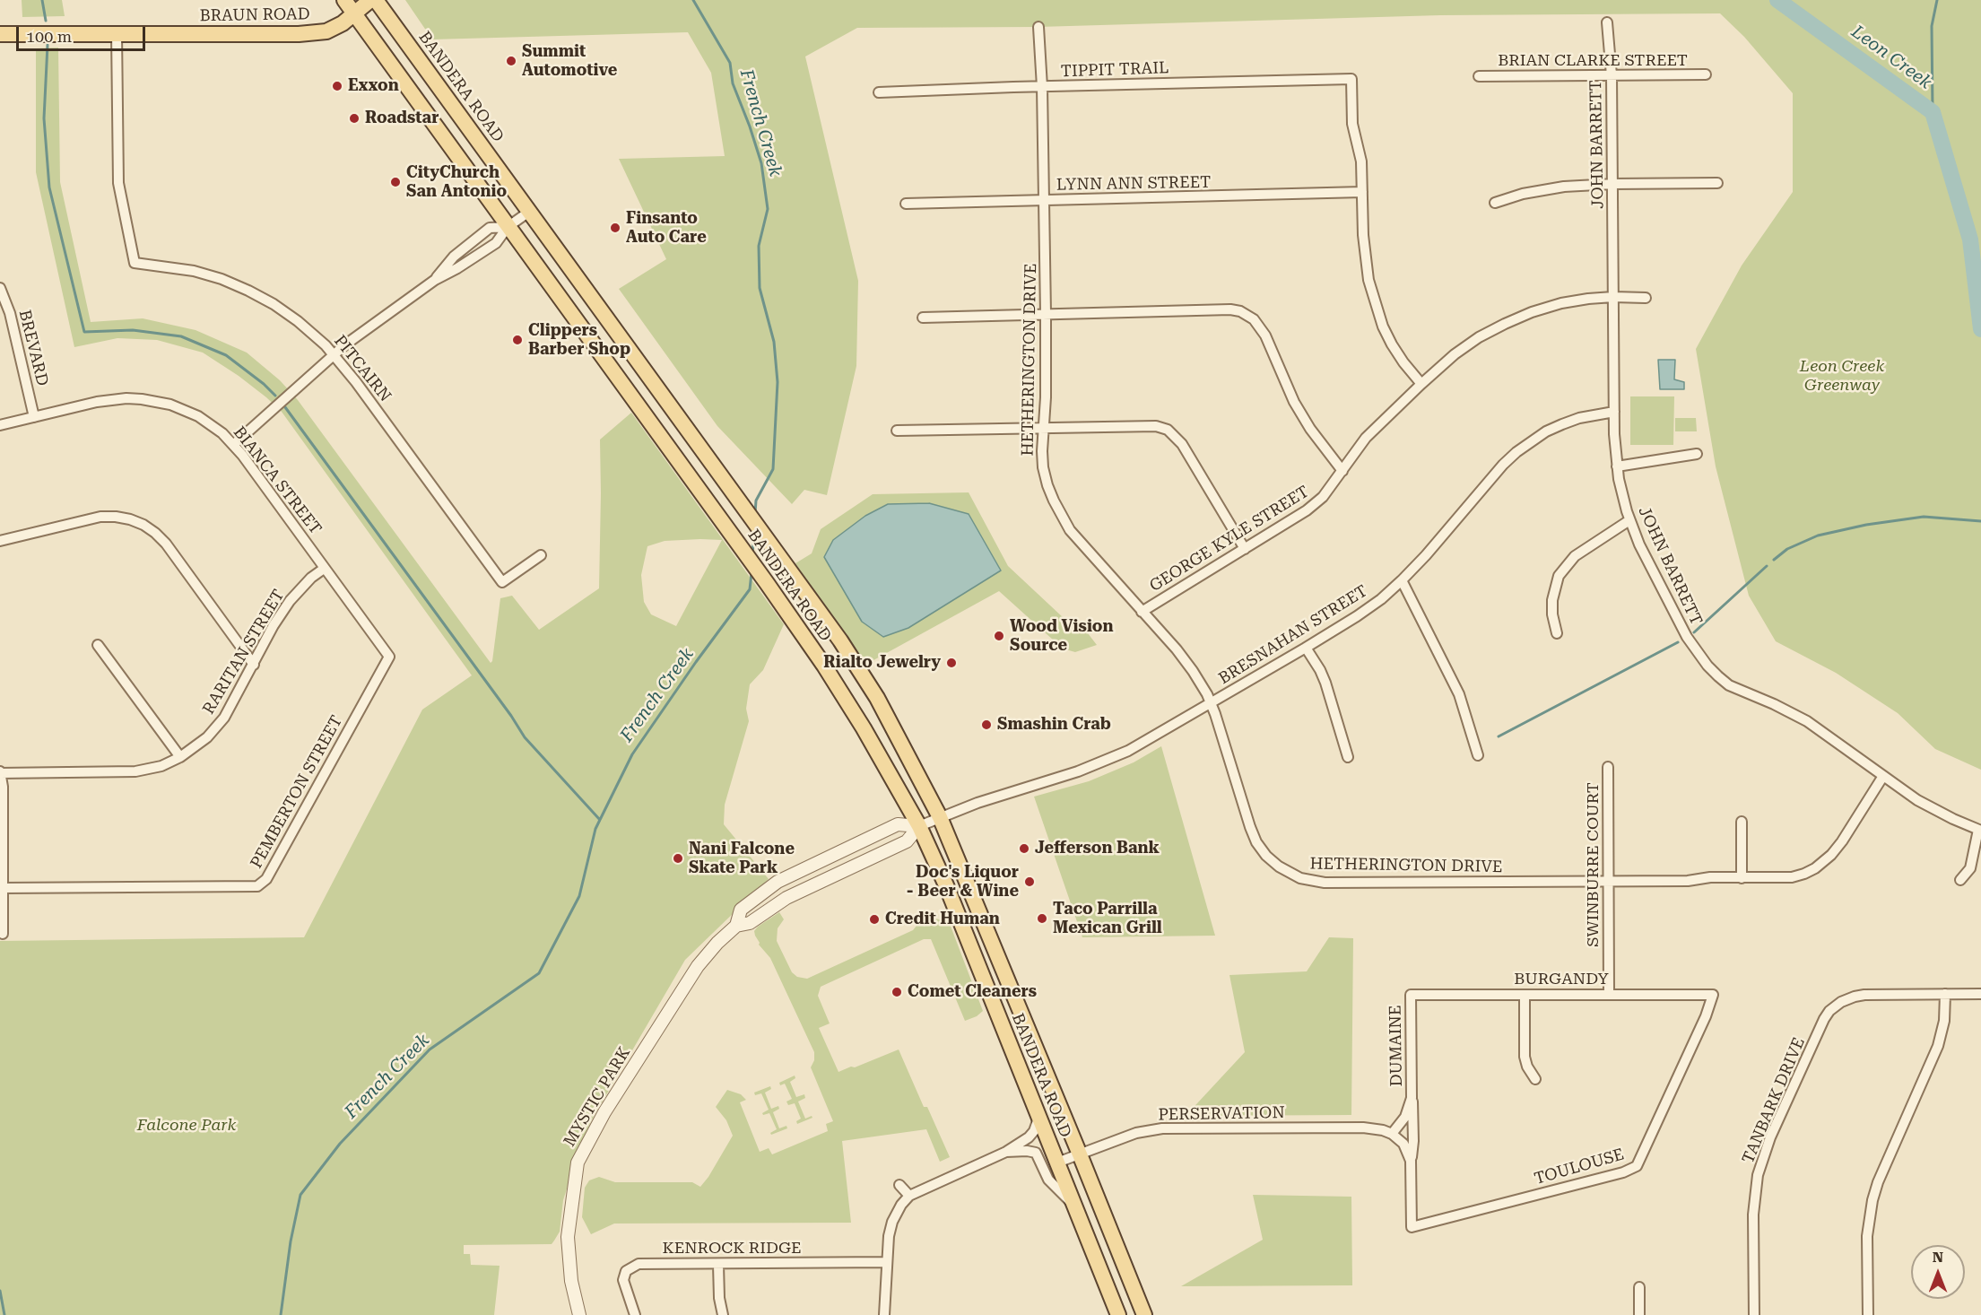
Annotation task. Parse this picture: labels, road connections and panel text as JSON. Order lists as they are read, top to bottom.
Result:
{
  "streets": {
    "main road": ["BRAUN ROAD", "BANDERA ROAD"],
    "street": [
      "BRIAN CLARKE STREET",
      "TIPPIT TRAIL",
      "JOHN BARRETT",
      "LYNN ANN STREET",
      "BREVARD",
      "HETHERINGTON DRIVE",
      "PITCAIRN",
      "BIANCA STREET",
      "GEORGE KYLE STREET",
      "BRESNAHAN STREET",
      "RARITAN STREET",
      "PEMBERTON STREET",
      "SWINBURRE COURT",
      "BURGANDY",
      "DUMAINE",
      "MYSTIC PARK",
      "TANBARK DRIVE",
      "PERSERVATION",
      "TOULOUSE",
      "KENROCK RIDGE"
    ]
  },
  "crossings": [
    ["BRAUN ROAD", "BANDERA ROAD"],
    ["BRAUN ROAD", "PITCAIRN"],
    ["BRIAN CLARKE STREET", "JOHN BARRETT"],
    ["TIPPIT TRAIL", "LYNN ANN STREET"],
    ["TIPPIT TRAIL", "HETHERINGTON DRIVE"],
    ["BANDERA ROAD", "BRESNAHAN STREET"],
    ["BANDERA ROAD", "MYSTIC PARK"],
    ["BANDERA ROAD", "PERSERVATION"],
    ["JOHN BARRETT", "HETHERINGTON DRIVE"],
    ["JOHN BARRETT", "GEORGE KYLE STREET"],
    ["JOHN BARRETT", "BRESNAHAN STREET"],
    ["LYNN ANN STREET", "HETHERINGTON DRIVE"],
    ["BREVARD", "BIANCA STREET"],
    ["HETHERINGTON DRIVE", "GEORGE KYLE STREET"],
    ["HETHERINGTON DRIVE", "BRESNAHAN STREET"],
    ["HETHERINGTON DRIVE", "SWINBURRE COURT"],
    ["BIANCA STREET", "RARITAN STREET"],
    ["BIANCA STREET", "PEMBERTON STREET"],
    ["BRESNAHAN STREET", "MYSTIC PARK"],
    ["SWINBURRE COURT", "BURGANDY"],
    ["BURGANDY", "DUMAINE"],
    ["BURGANDY", "TOULOUSE"],
    ["DUMAINE", "PERSERVATION"],
    ["DUMAINE", "TOULOUSE"]
  ],
  "water": ["Leon Creek", "French Creek"],
  "parks": ["Leon Creek Greenway", "Falcone Park"],
  "places": [
    "Summit Automotive",
    "Exxon",
    "Roadstar",
    "CityChurch San Antonio",
    "Finsanto Auto Care",
    "Clippers Barber Shop",
    "Wood Vision Source",
    "Rialto Jewelry",
    "Smashin Crab",
    "Jefferson Bank",
    "Nani Falcone Skate Park",
    "Doc's Liquor - Beer & Wine",
    "Taco Parrilla Mexican Grill",
    "Credit Human",
    "Comet Cleaners"
  ],
  "scale_bar": "100 m",
  "north": "top"
}
